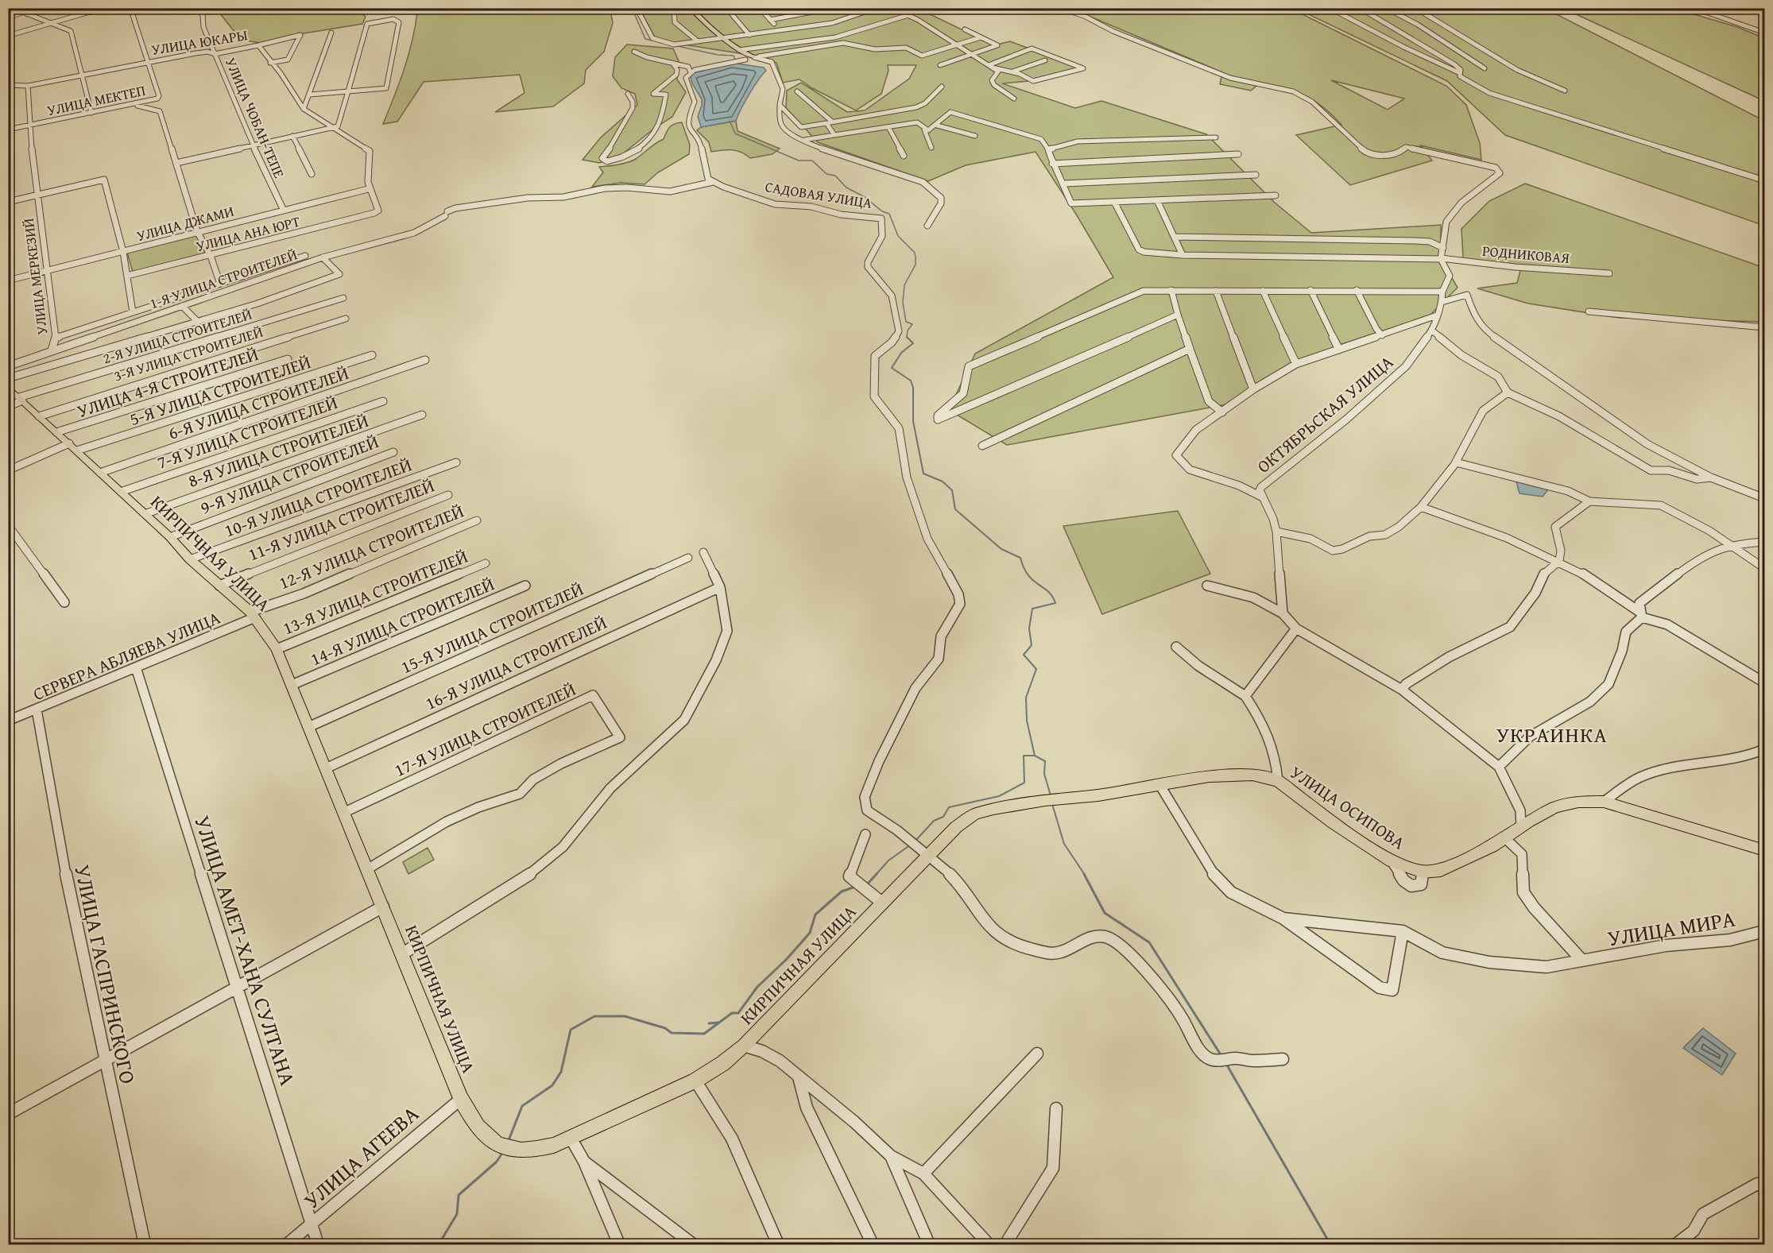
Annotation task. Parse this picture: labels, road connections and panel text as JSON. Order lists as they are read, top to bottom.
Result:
{
  "streets": {
    "main road": ["КИРПИЧНАЯ УЛИЦА", "УЛИЦА ОСИПОВА"],
    "street": [
      "УЛИЦА ЮКАРЫ",
      "УЛИЦА МЕКТЕП",
      "УЛИЦА ЧОБАН-ТЕПЕ",
      "САДОВАЯ УЛИЦА",
      "УЛИЦА ДЖАМИ",
      "УЛИЦА АНА ЮРТ",
      "РОДНИКОВАЯ",
      "УЛИЦА МЕРКЕЗИЙ",
      "1-Я УЛИЦА СТРОИТЕЛЕЙ",
      "2-Я УЛИЦА СТРОИТЕЛЕЙ",
      "3-Я УЛИЦА СТРОИТЕЛЕЙ",
      "УЛИЦА 4-Я СТРОИТЕЛЕЙ",
      "5-Я УЛИЦА СТРОИТЕЛЕЙ",
      "6-Я УЛИЦА СТРОИТЕЛЕЙ",
      "ОКТЯБРЬСКАЯ УЛИЦА",
      "7-Я УЛИЦА СТРОИТЕЛЕЙ",
      "8-Я УЛИЦА СТРОИТЕЛЕЙ",
      "9-Я УЛИЦА СТРОИТЕЛЕЙ",
      "10-Я УЛИЦА СТРОИТЕЛЕЙ",
      "11-Я УЛИЦА СТРОИТЕЛЕЙ",
      "12-Я УЛИЦА СТРОИТЕЛЕЙ",
      "13-Я УЛИЦА СТРОИТЕЛЕЙ",
      "14-Я УЛИЦА СТРОИТЕЛЕЙ",
      "15-Я УЛИЦА СТРОИТЕЛЕЙ",
      "СЕРВЕРА АБЛЯЕВА УЛИЦА",
      "16-Я УЛИЦА СТРОИТЕЛЕЙ",
      "17-Я УЛИЦА СТРОИТЕЛЕЙ",
      "УЛИЦА МИРА",
      "УЛИЦА АМЕТ-ХАНА СУЛТАНА",
      "УЛИЦА ГАСПРИНСКОГО",
      "УЛИЦА АГЕЕВА"
    ]
  },
  "crossings": [
    ["УЛИЦА ЮКАРЫ", "УЛИЦА МЕКТЕП"],
    ["УЛИЦА ЮКАРЫ", "УЛИЦА ЧОБАН-ТЕПЕ"],
    ["УЛИЦА ЮКАРЫ", "УЛИЦА ДЖАМИ"],
    ["УЛИЦА ЮКАРЫ", "УЛИЦА АНА ЮРТ"],
    ["УЛИЦА ЮКАРЫ", "УЛИЦА МЕРКЕЗИЙ"],
    ["УЛИЦА МЕКТЕП", "УЛИЦА МЕРКЕЗИЙ"],
    ["УЛИЦА ЧОБАН-ТЕПЕ", "УЛИЦА ДЖАМИ"],
    ["САДОВАЯ УЛИЦА", "1-Я УЛИЦА СТРОИТЕЛЕЙ"],
    ["САДОВАЯ УЛИЦА", "КИРПИЧНАЯ УЛИЦА"],
    ["УЛИЦА ДЖАМИ", "УЛИЦА МЕРКЕЗИЙ"],
    ["УЛИЦА МЕРКЕЗИЙ", "1-Я УЛИЦА СТРОИТЕЛЕЙ"],
    ["2-Я УЛИЦА СТРОИТЕЛЕЙ", "КИРПИЧНАЯ УЛИЦА"],
    ["3-Я УЛИЦА СТРОИТЕЛЕЙ", "КИРПИЧНАЯ УЛИЦА"],
    ["УЛИЦА 4-Я СТРОИТЕЛЕЙ", "КИРПИЧНАЯ УЛИЦА"],
    ["5-Я УЛИЦА СТРОИТЕЛЕЙ", "КИРПИЧНАЯ УЛИЦА"],
    ["6-Я УЛИЦА СТРОИТЕЛЕЙ", "КИРПИЧНАЯ УЛИЦА"],
    ["7-Я УЛИЦА СТРОИТЕЛЕЙ", "КИРПИЧНАЯ УЛИЦА"],
    ["8-Я УЛИЦА СТРОИТЕЛЕЙ", "КИРПИЧНАЯ УЛИЦА"],
    ["9-Я УЛИЦА СТРОИТЕЛЕЙ", "КИРПИЧНАЯ УЛИЦА"],
    ["10-Я УЛИЦА СТРОИТЕЛЕЙ", "КИРПИЧНАЯ УЛИЦА"],
    ["11-Я УЛИЦА СТРОИТЕЛЕЙ", "КИРПИЧНАЯ УЛИЦА"],
    ["12-Я УЛИЦА СТРОИТЕЛЕЙ", "КИРПИЧНАЯ УЛИЦА"],
    ["12-Я УЛИЦА СТРОИТЕЛЕЙ", "СЕРВЕРА АБЛЯЕВА УЛИЦА"],
    ["КИРПИЧНАЯ УЛИЦА", "13-Я УЛИЦА СТРОИТЕЛЕЙ"],
    ["КИРПИЧНАЯ УЛИЦА", "14-Я УЛИЦА СТРОИТЕЛЕЙ"],
    ["КИРПИЧНАЯ УЛИЦА", "15-Я УЛИЦА СТРОИТЕЛЕЙ"],
    ["КИРПИЧНАЯ УЛИЦА", "СЕРВЕРА АБЛЯЕВА УЛИЦА"],
    ["КИРПИЧНАЯ УЛИЦА", "16-Я УЛИЦА СТРОИТЕЛЕЙ"],
    ["КИРПИЧНАЯ УЛИЦА", "17-Я УЛИЦА СТРОИТЕЛЕЙ"],
    ["КИРПИЧНАЯ УЛИЦА", "УЛИЦА ОСИПОВА"],
    ["КИРПИЧНАЯ УЛИЦА", "УЛИЦА АГЕЕВА"],
    ["СЕРВЕРА АБЛЯЕВА УЛИЦА", "УЛИЦА АМЕТ-ХАНА СУЛТАНА"],
    ["СЕРВЕРА АБЛЯЕВА УЛИЦА", "УЛИЦА ГАСПРИНСКОГО"],
    ["УЛИЦА ОСИПОВА", "УЛИЦА МИРА"],
    ["УЛИЦА АМЕТ-ХАНА СУЛТАНА", "УЛИЦА АГЕЕВА"]
  ],
  "districts": ["УКРАИНКА"]
}
